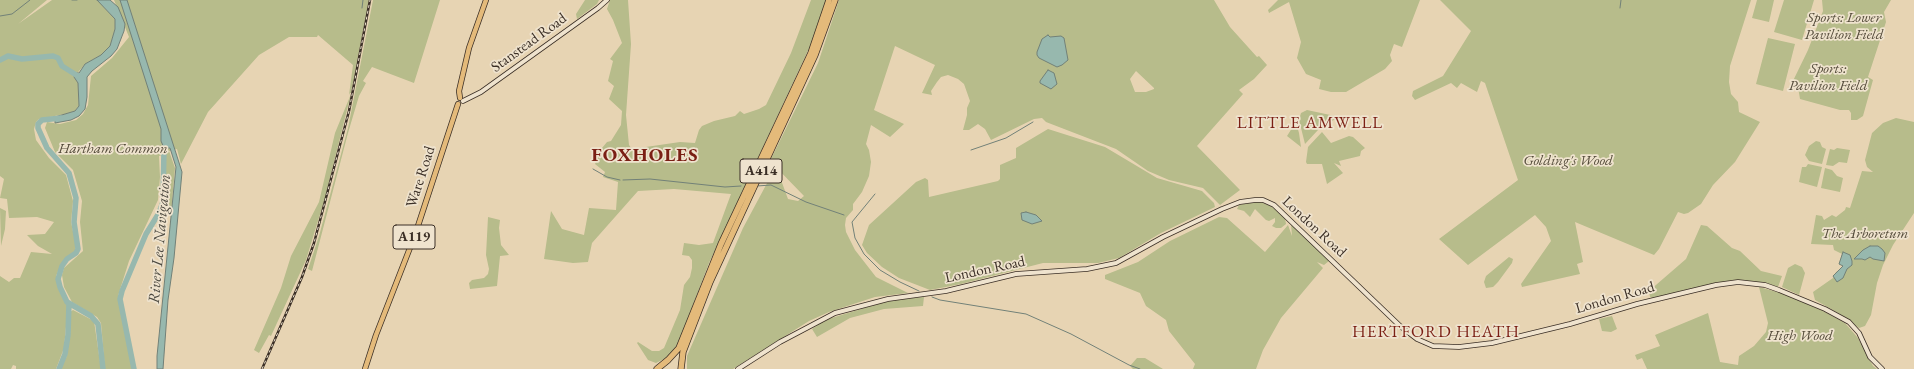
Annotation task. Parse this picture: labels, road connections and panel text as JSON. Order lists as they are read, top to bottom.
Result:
{
  "streets": {
    "highway": ["A414"],
    "main road": [
      "Stanstead Road",
      "Ware Road",
      "London Road",
      "A119"
    ]
  },
  "crossings": [
    ["Stanstead Road", "Ware Road"]
  ],
  "districts": ["LITTLE AMWELL", "FOXHOLES", "HERTFORD HEATH"],
  "water": ["River Lee Navigation"],
  "parks": [
    "Sports: Lower Pavilion Field",
    "Sports: Pavilion Field",
    "Hartham Common",
    "Golding's Wood",
    "The Arboretum",
    "High Wood"
  ]
}
